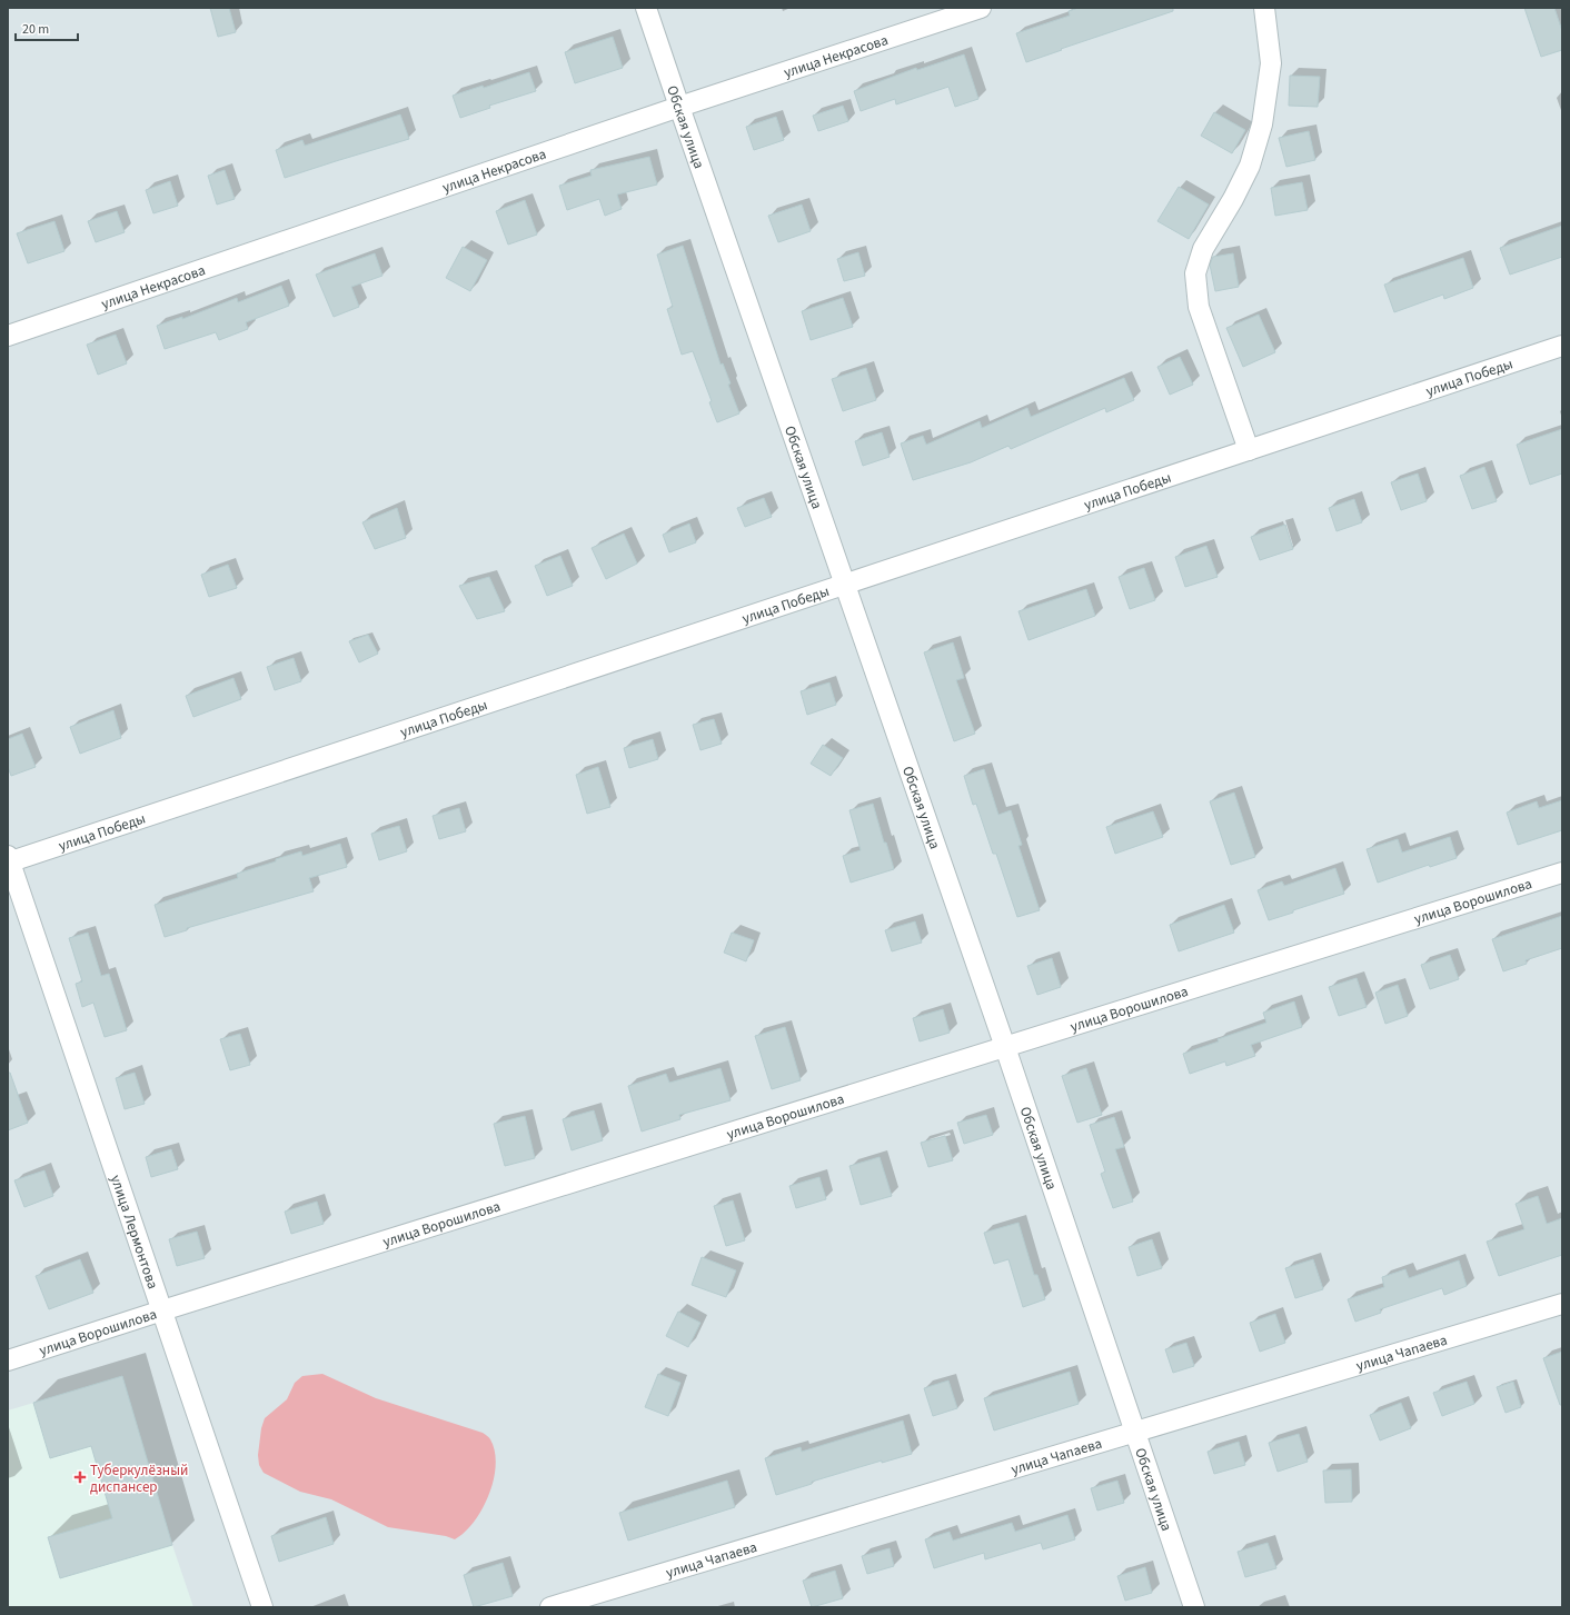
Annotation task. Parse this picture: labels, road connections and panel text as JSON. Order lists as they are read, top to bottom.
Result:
{
  "streets": {
    "street": [
      "улица Некрасова",
      "Обская улица",
      "улица Победы",
      "улица Ворошилова",
      "улица Лермонтова",
      "улица Чапаева"
    ]
  },
  "crossings": [
    ["улица Некрасова", "Обская улица"],
    ["Обская улица", "улица Победы"],
    ["Обская улица", "улица Ворошилова"],
    ["Обская улица", "улица Чапаева"],
    ["улица Победы", "улица Лермонтова"],
    ["улица Ворошилова", "улица Лермонтова"]
  ],
  "places": {
    "health": ["Туберкулёзный диспансер"]
  },
  "scale_bar": "20 m"
}
